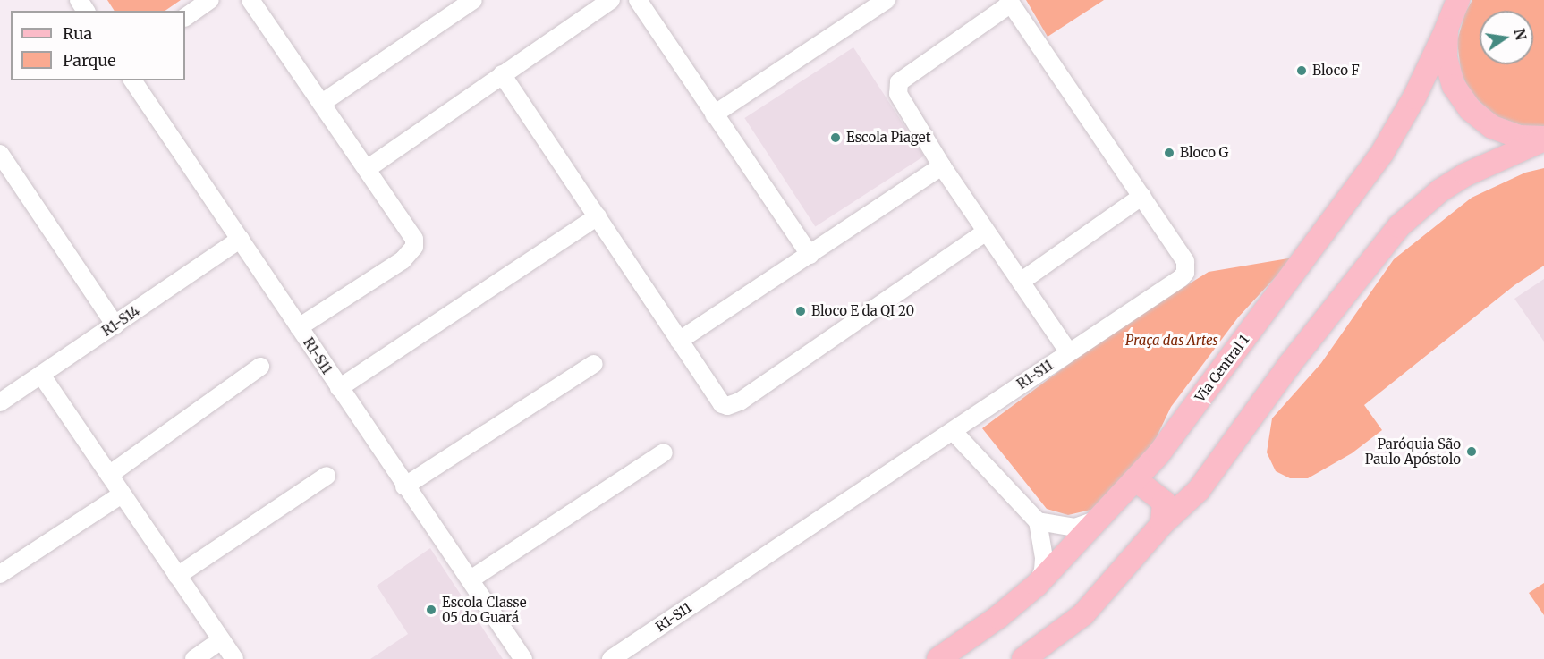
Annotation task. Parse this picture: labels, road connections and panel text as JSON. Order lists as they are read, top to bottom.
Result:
{
  "streets": {
    "main road": ["Via Central 1"],
    "street": ["R1-S14", "R1-S11"]
  },
  "crossings": [
    ["R1-S14", "R1-S11"]
  ],
  "parks": ["Praça das Artes"],
  "places": [
    "Bloco F",
    "Escola Piaget",
    "Bloco G",
    "Bloco E da QI 20",
    "Paróquia São Paulo Apóstolo",
    "Escola Classe 05 do Guará"
  ],
  "legend": ["Rua", "Parque"],
  "north": "right"
}
